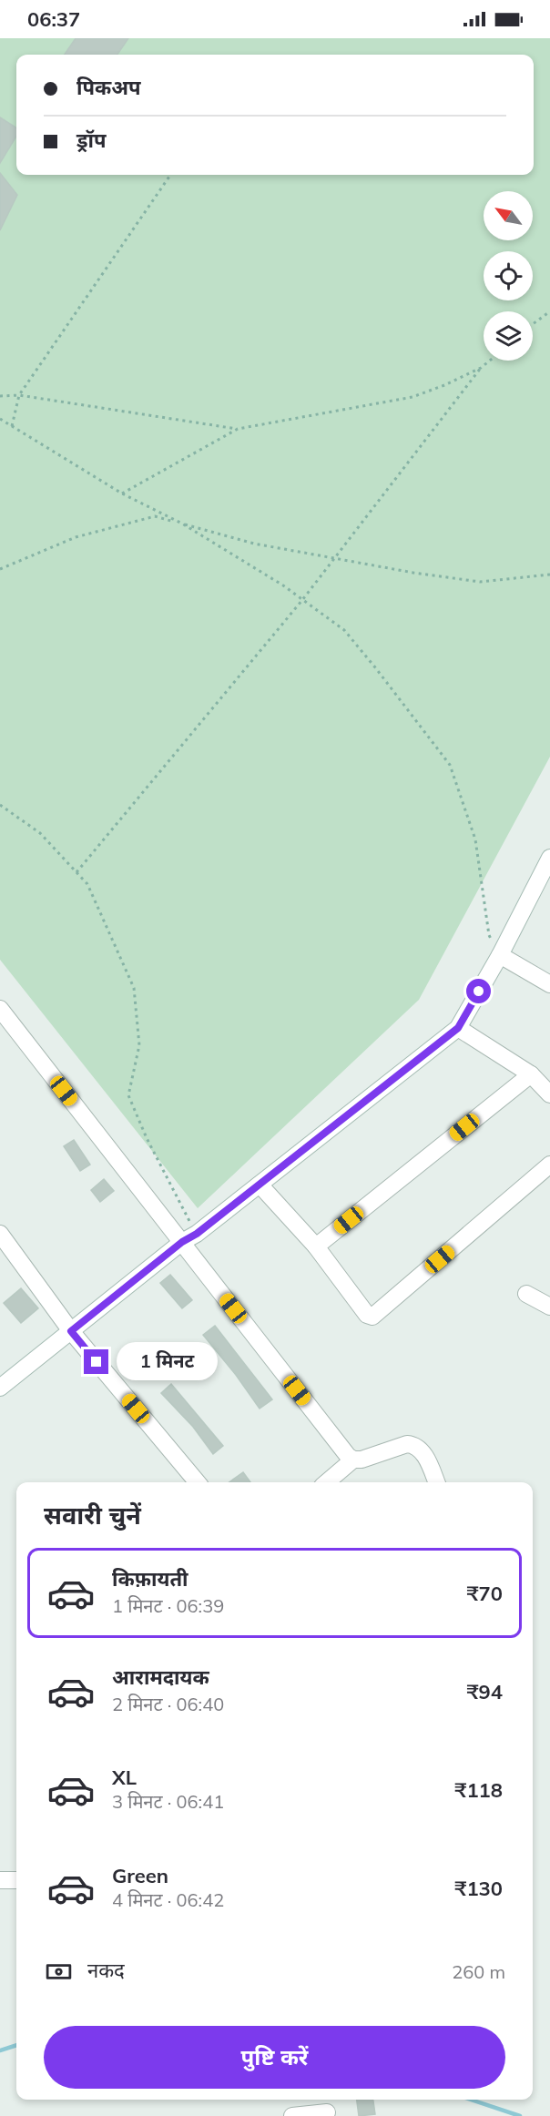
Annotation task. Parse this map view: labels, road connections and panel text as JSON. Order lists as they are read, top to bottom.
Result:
{
  "north": "top left",
  "page": {
    "status": "06:37",
    "banner": ["पिकअप", "ड्रॉप"],
    "bubble": "1 मिनट",
    "heading": "सवारी चुनें",
    "list": [
      {
        "name": "किफ़ायती",
        "note": "1 मिनट · 06:39",
        "value": "₹70"
      },
      {
        "name": "आरामदायक",
        "note": "2 मिनट · 06:40",
        "value": "₹94"
      },
      {
        "name": "XL",
        "note": "3 मिनट · 06:41",
        "value": "₹118"
      },
      {
        "name": "Green",
        "note": "4 मिनट · 06:42",
        "value": "₹130"
      }
    ],
    "pay": ["नकद", "260 m"],
    "buttons": "पुष्टि करें"
  }
}
